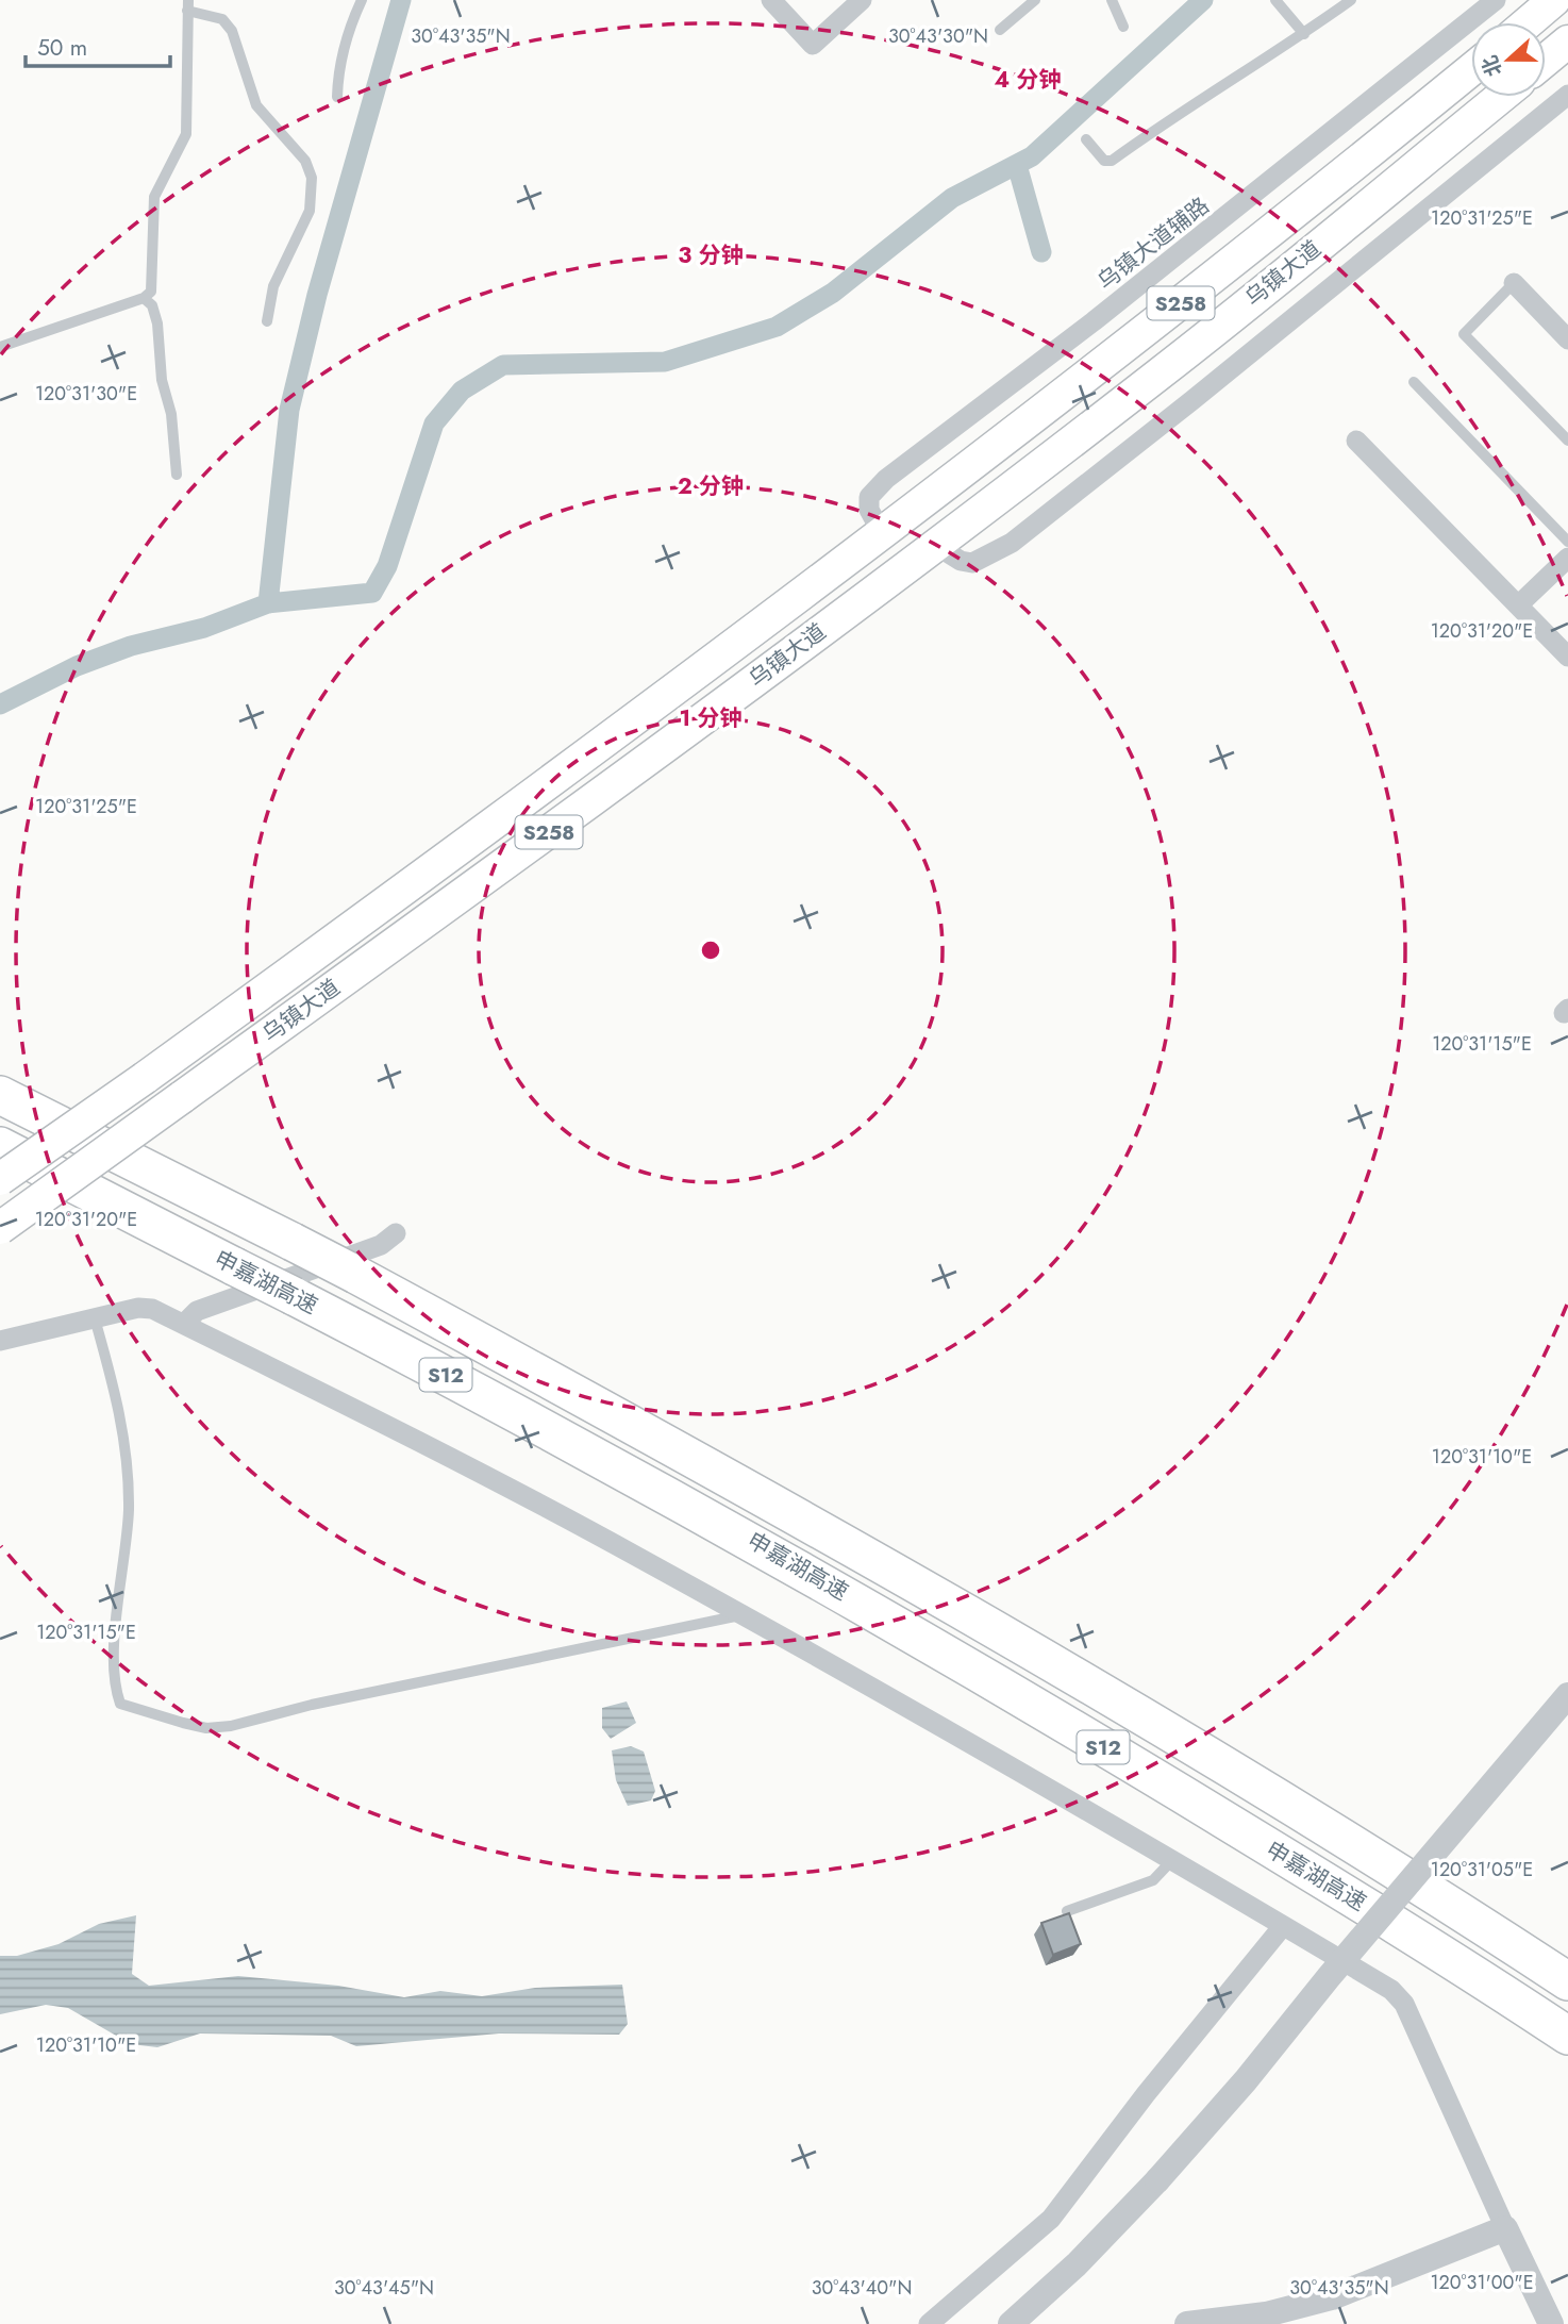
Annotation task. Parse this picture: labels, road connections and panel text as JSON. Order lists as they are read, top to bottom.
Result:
{
  "streets": {
    "highway": ["申嘉湖高速", "S12"],
    "main road": ["乌镇大道", "S258"],
    "street": ["乌镇大道辅路"]
  },
  "crossings": [
    ["乌镇大道辅路", "乌镇大道"]
  ],
  "scale_bar": "50 m",
  "north": "left",
  "coordinates": [
    "30°43'35\"N",
    "30°43'30\"N",
    "120°31'25\"E",
    "120°31'30\"E",
    "120°31'20\"E",
    "120°31'15\"E",
    "120°31'10\"E",
    "120°31'05\"E",
    "120°31'00\"E",
    "30°43'45\"N",
    "30°43'40\"N"
  ],
  "rings": [
    "4 分钟",
    "3 分钟",
    "2 分钟",
    "1 分钟"
  ]
}
